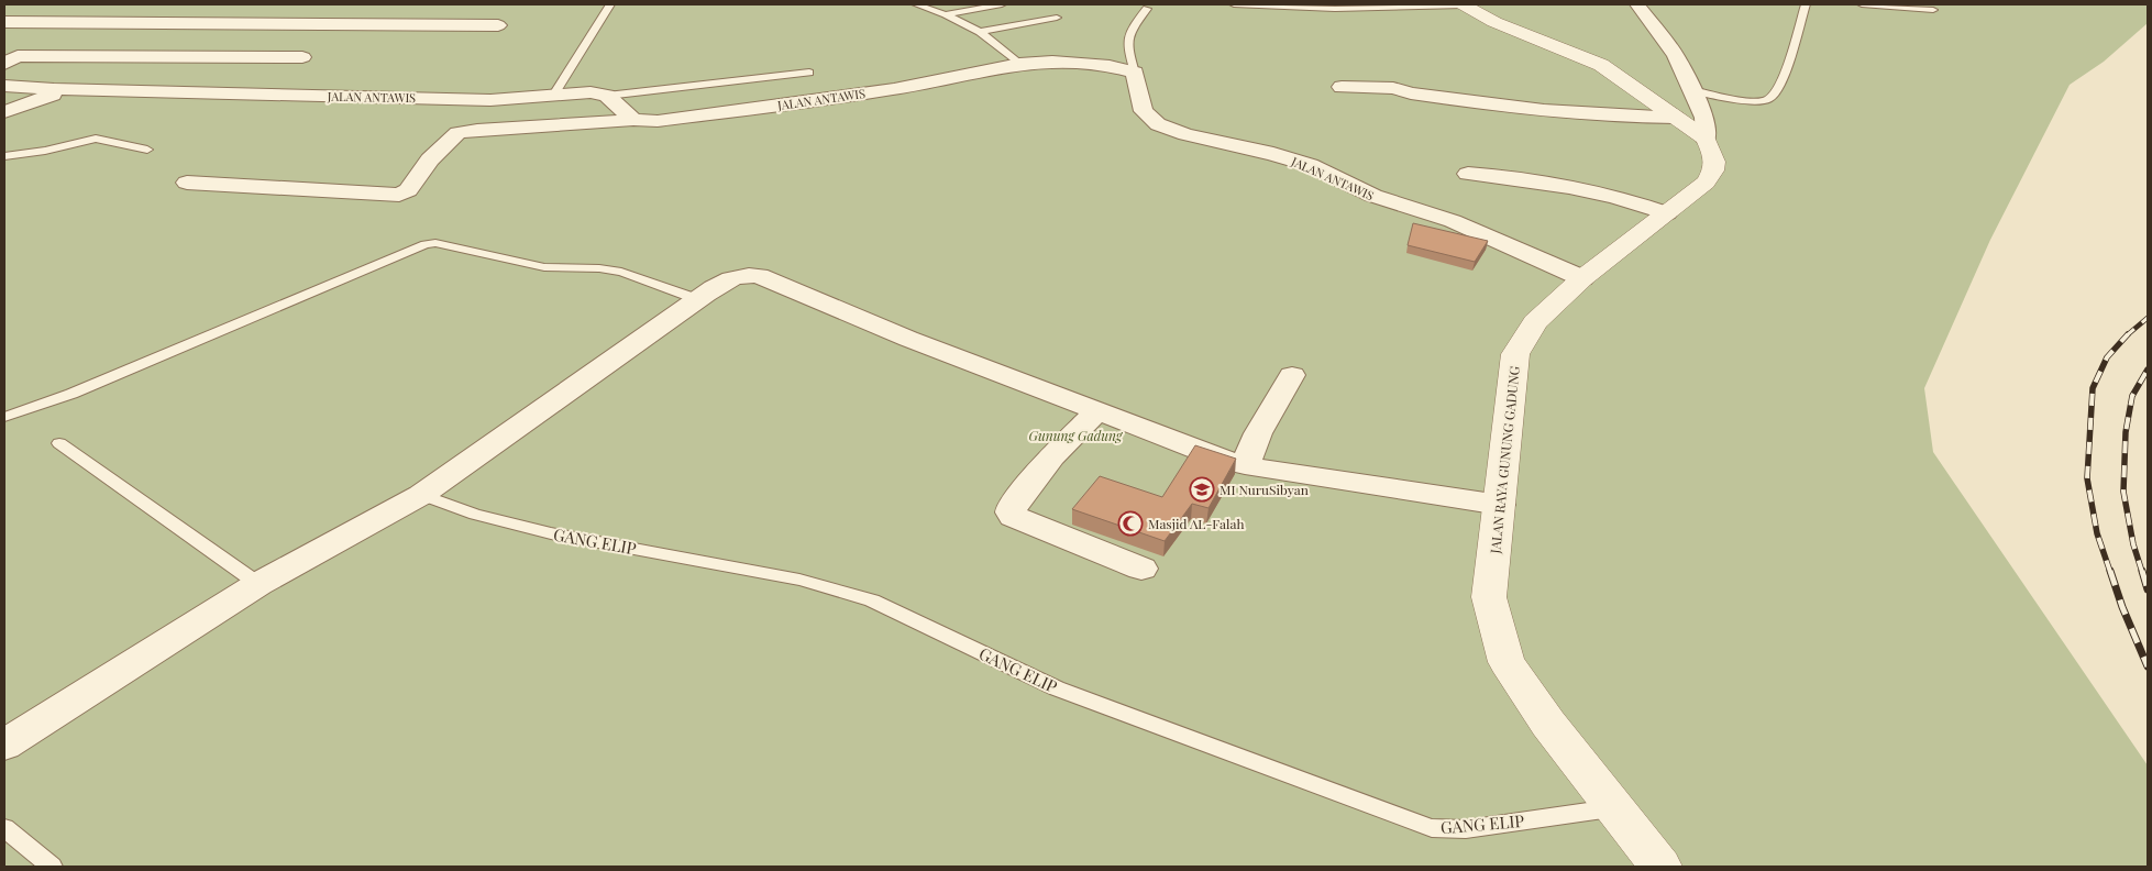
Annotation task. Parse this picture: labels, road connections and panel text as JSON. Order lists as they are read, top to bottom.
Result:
{
  "streets": {
    "street": ["JALAN ANTAWIS", "JALAN RAYA GUNUNG GADUNG"],
    "lane": ["GANG ELIP"]
  },
  "crossings": [
    ["JALAN ANTAWIS", "JALAN RAYA GUNUNG GADUNG"],
    ["JALAN RAYA GUNUNG GADUNG", "GANG ELIP"]
  ],
  "parks": ["Gunung Gadung"],
  "places": {
    "school or university": ["MI NuruSibyan"],
    "mosque": ["Masjid AL-Falah"]
  }
}
